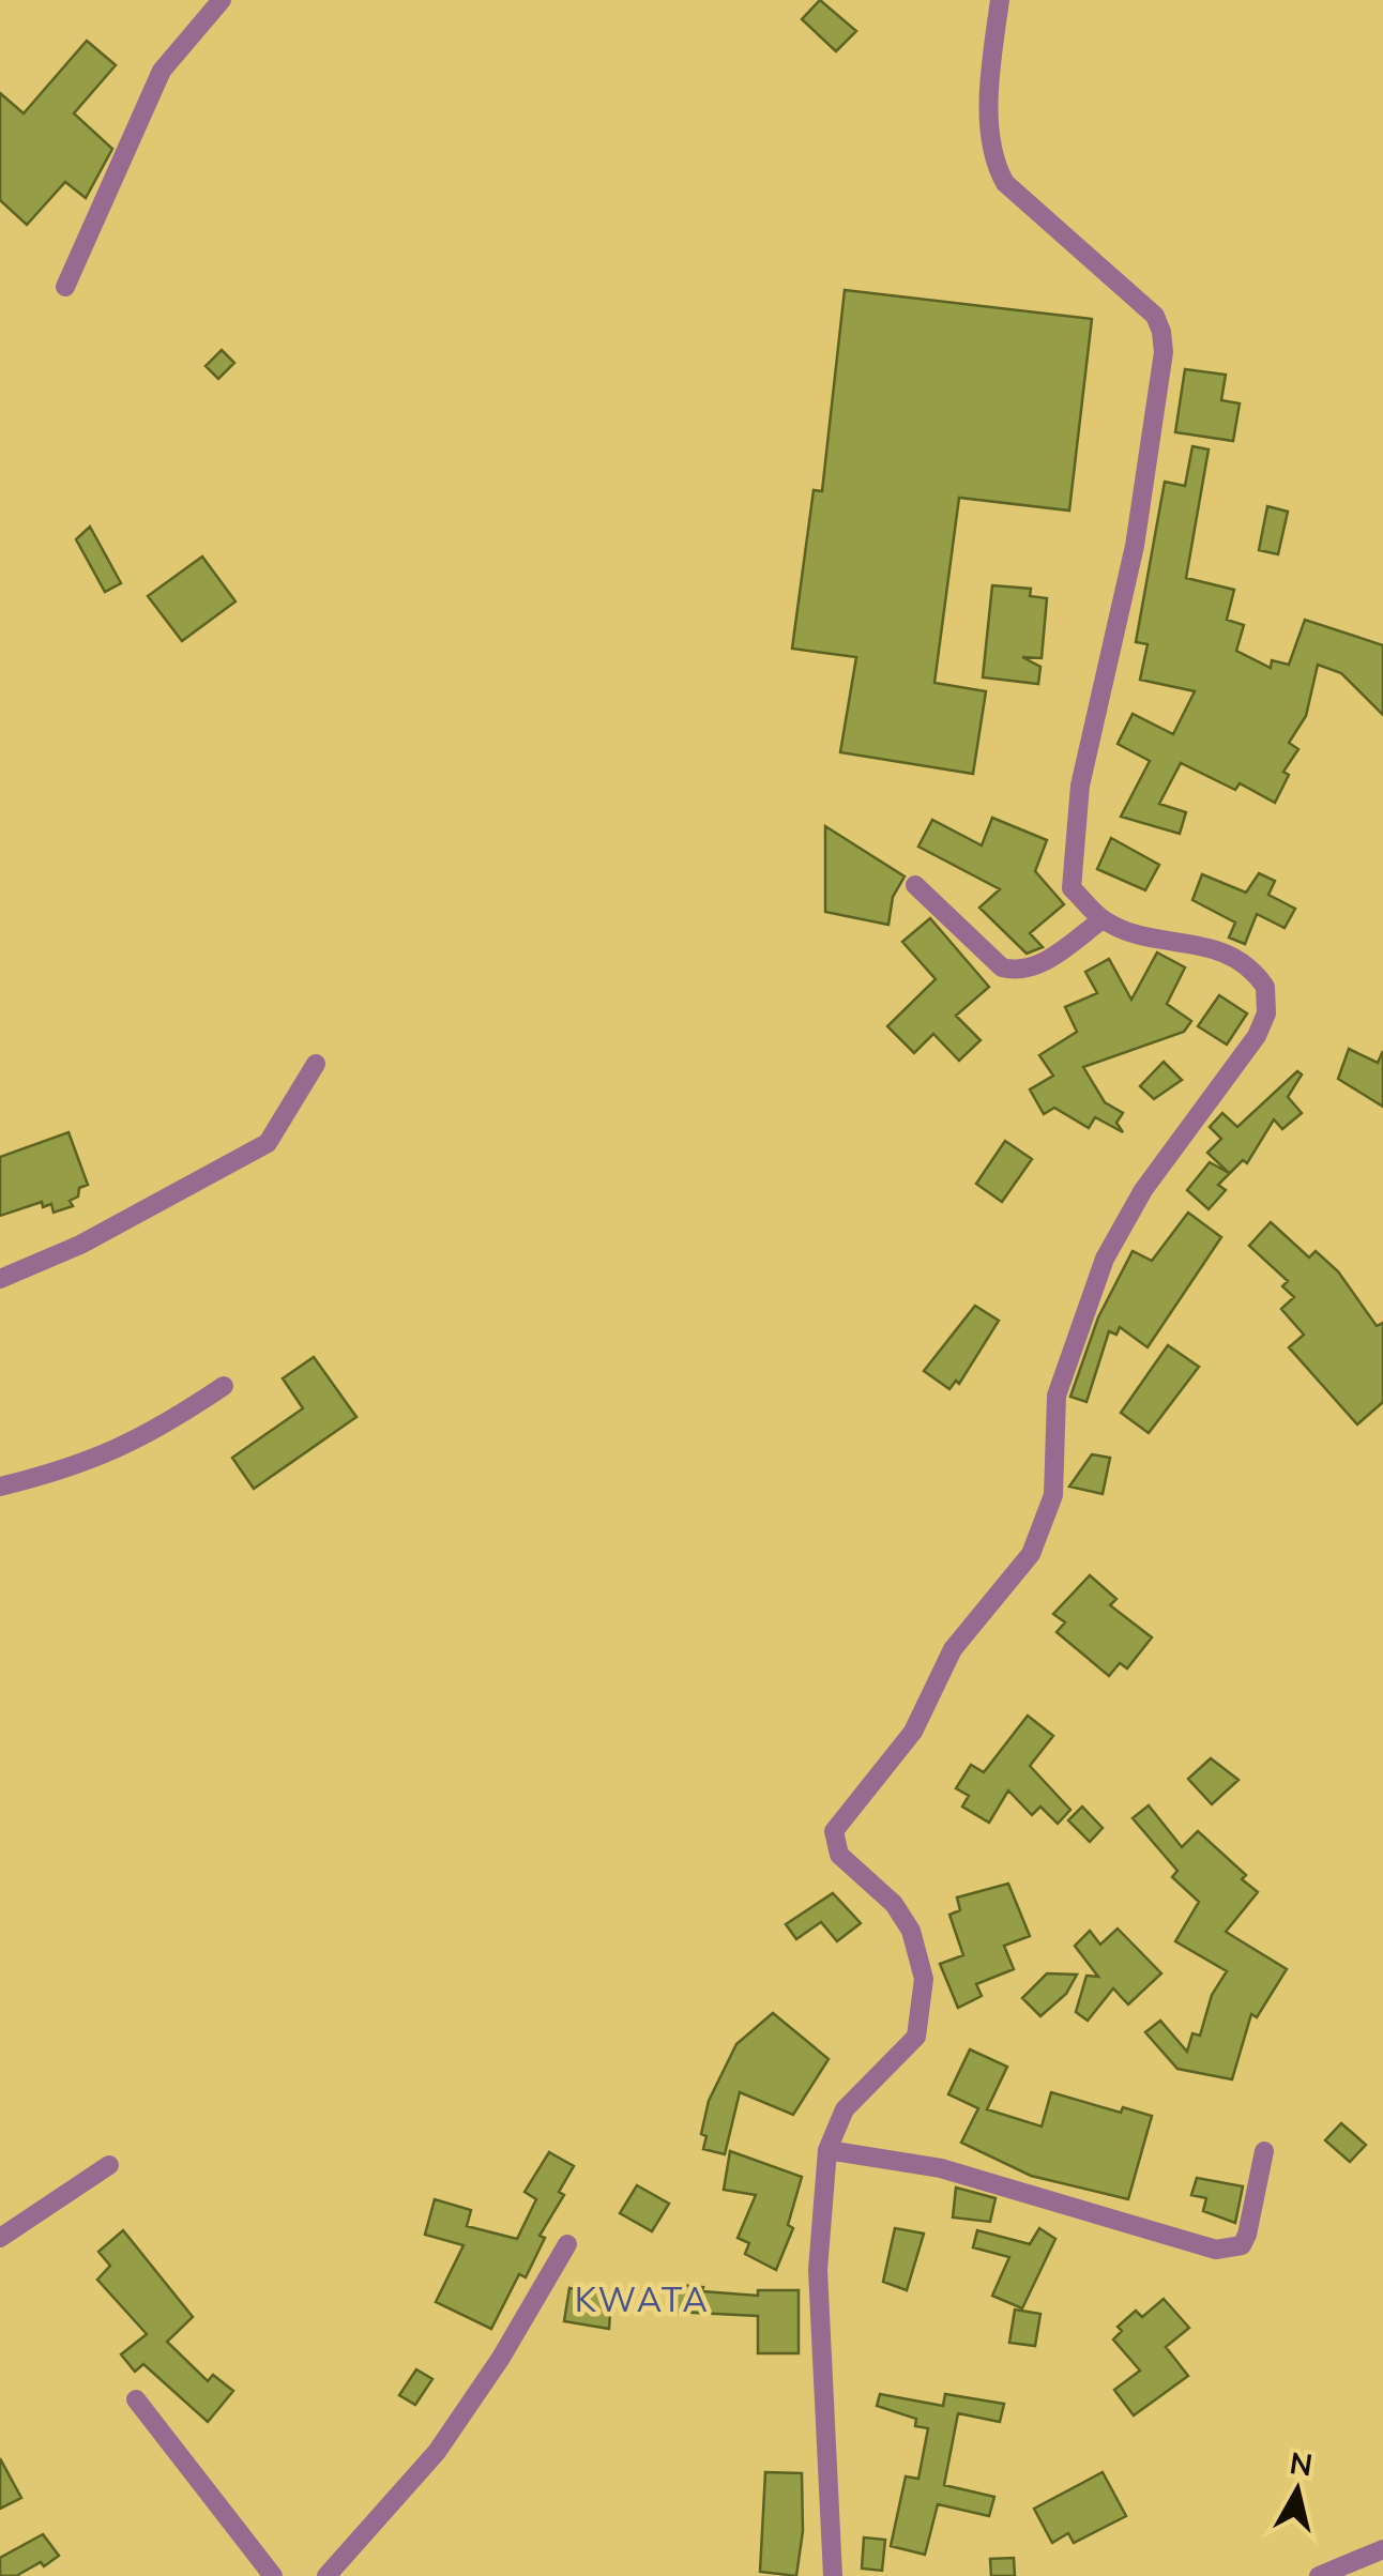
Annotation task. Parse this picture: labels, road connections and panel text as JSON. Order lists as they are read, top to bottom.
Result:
{
  "districts": ["KWATA"],
  "north": "top"
}
